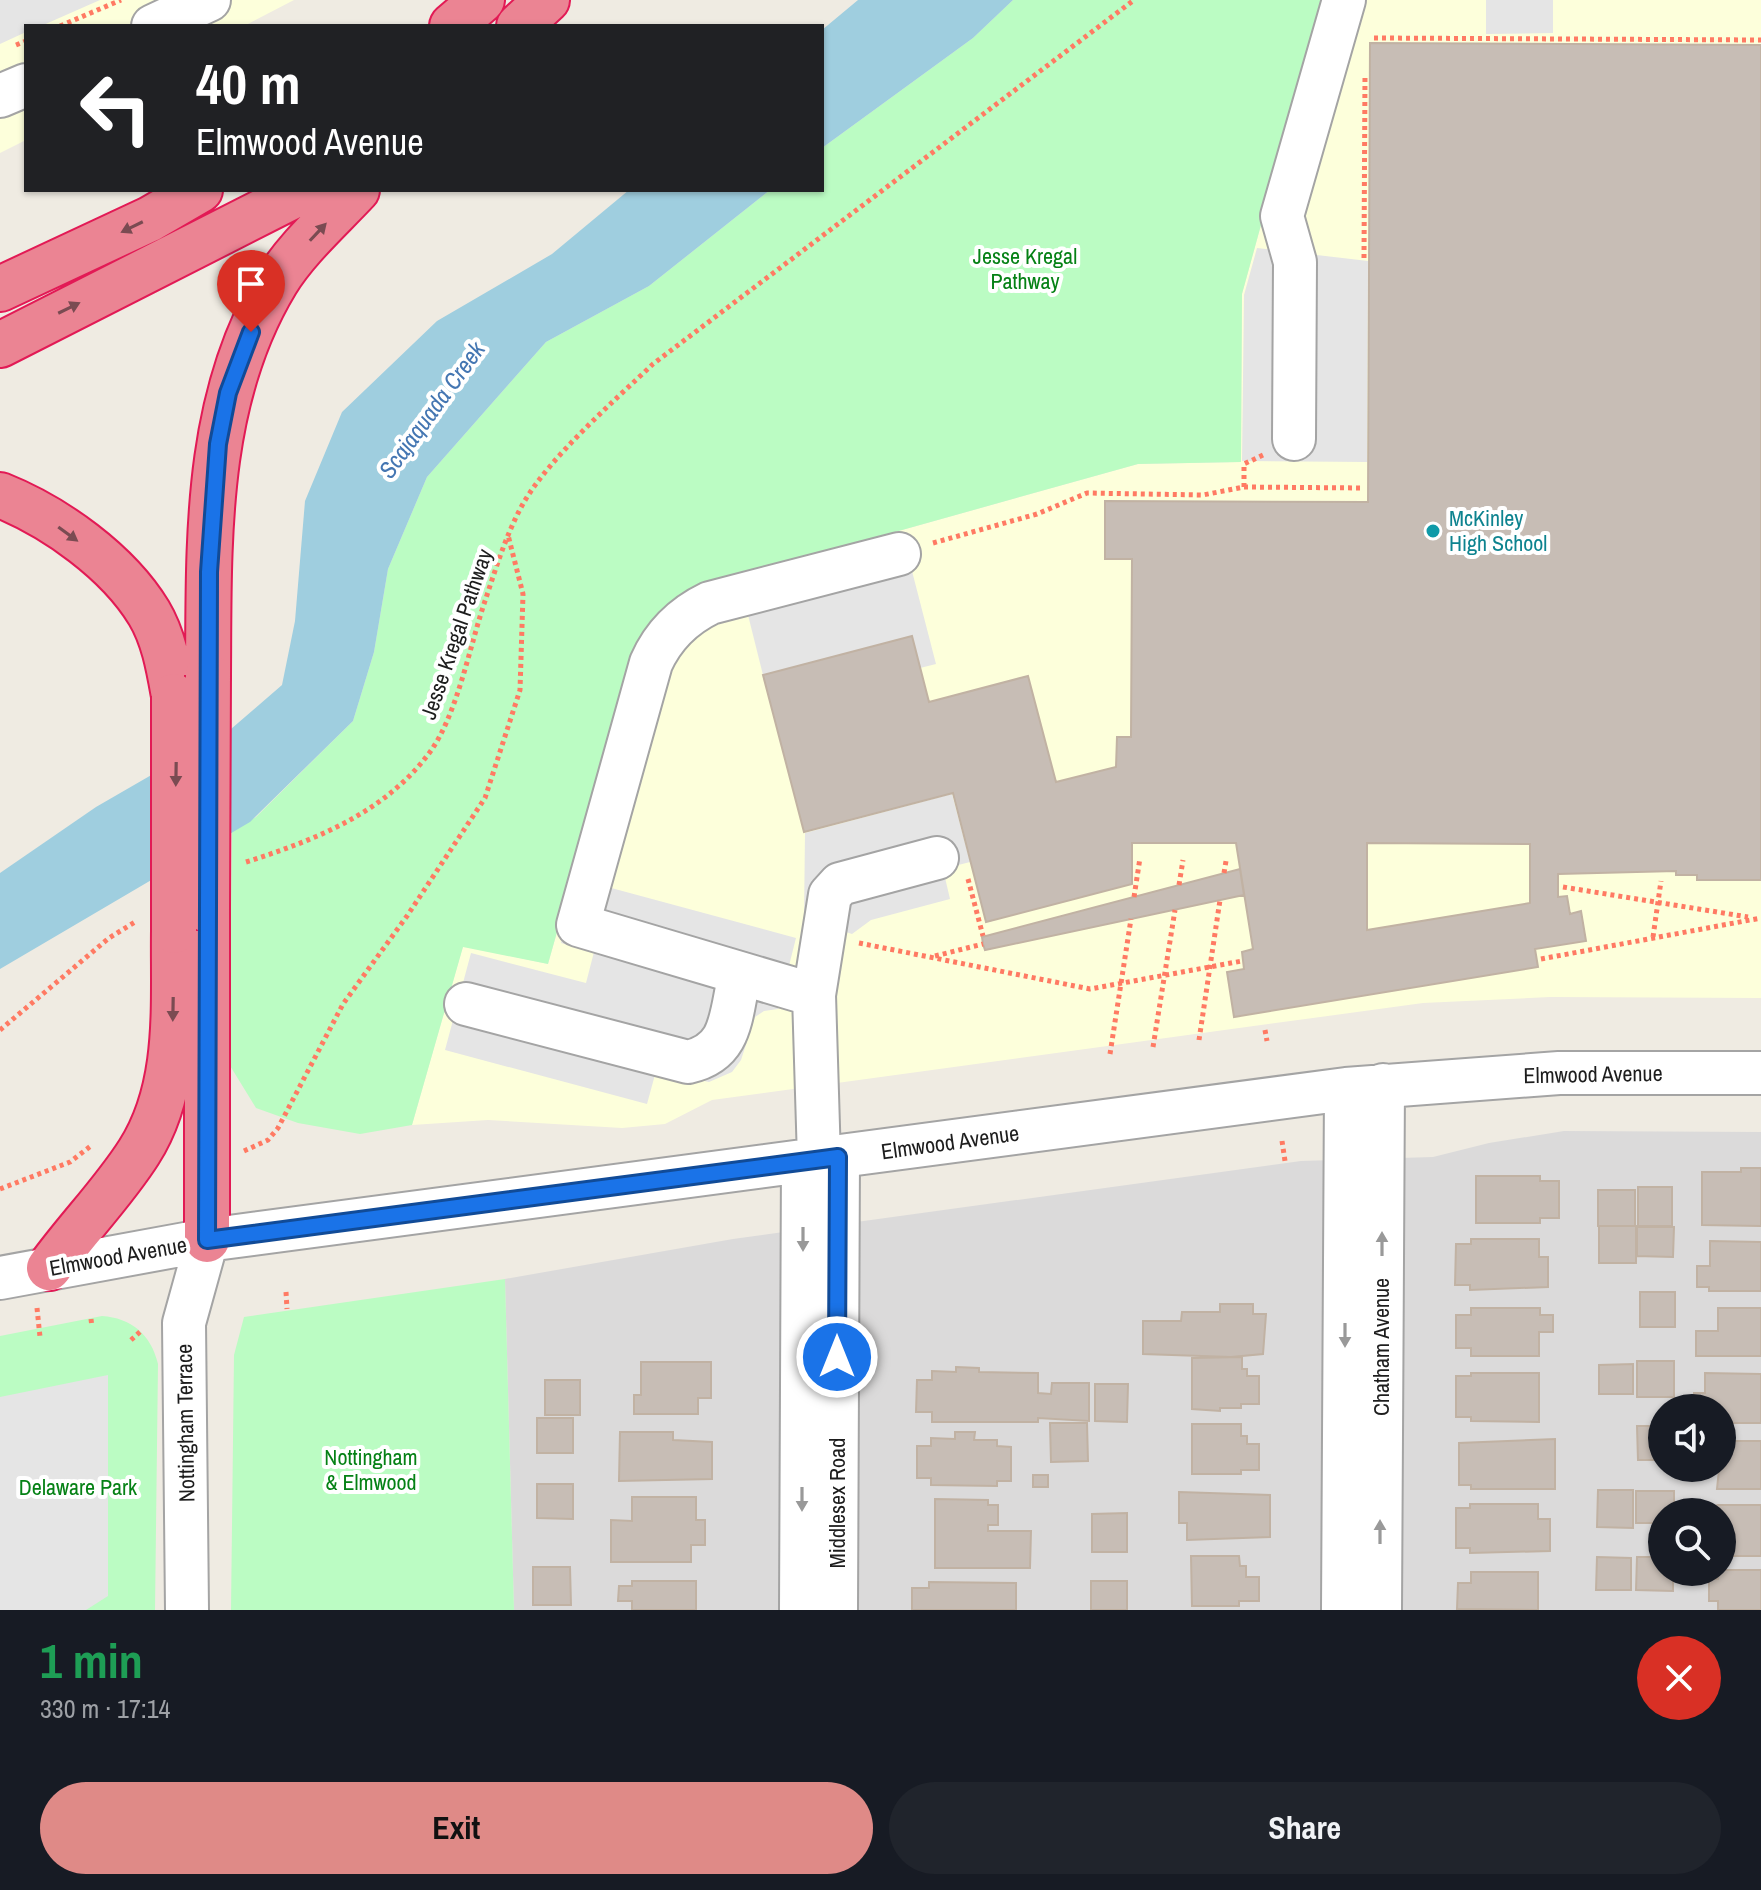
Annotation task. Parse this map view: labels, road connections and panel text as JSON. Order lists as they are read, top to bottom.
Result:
{
  "streets": {
    "street": [
      "Elmwood Avenue",
      "Chatham Avenue",
      "Nottingham Terrace",
      "Middlesex Road"
    ],
    "path": ["Jesse Kregal Pathway"]
  },
  "crossings": [
    ["Elmwood Avenue", "Chatham Avenue"],
    ["Elmwood Avenue", "Nottingham Terrace"],
    ["Elmwood Avenue", "Middlesex Road"]
  ],
  "water": ["Scajaquada Creek"],
  "parks": ["Jesse Kregal Pathway", "Nottingham & Elmwood", "Delaware Park"],
  "places": ["McKinley High School"],
  "page": {
    "turn": ["40 m", "Elmwood Avenue"],
    "heading": ["1 min", "330 m · 17:14"],
    "buttons": ["Exit", "Share"]
  }
}
